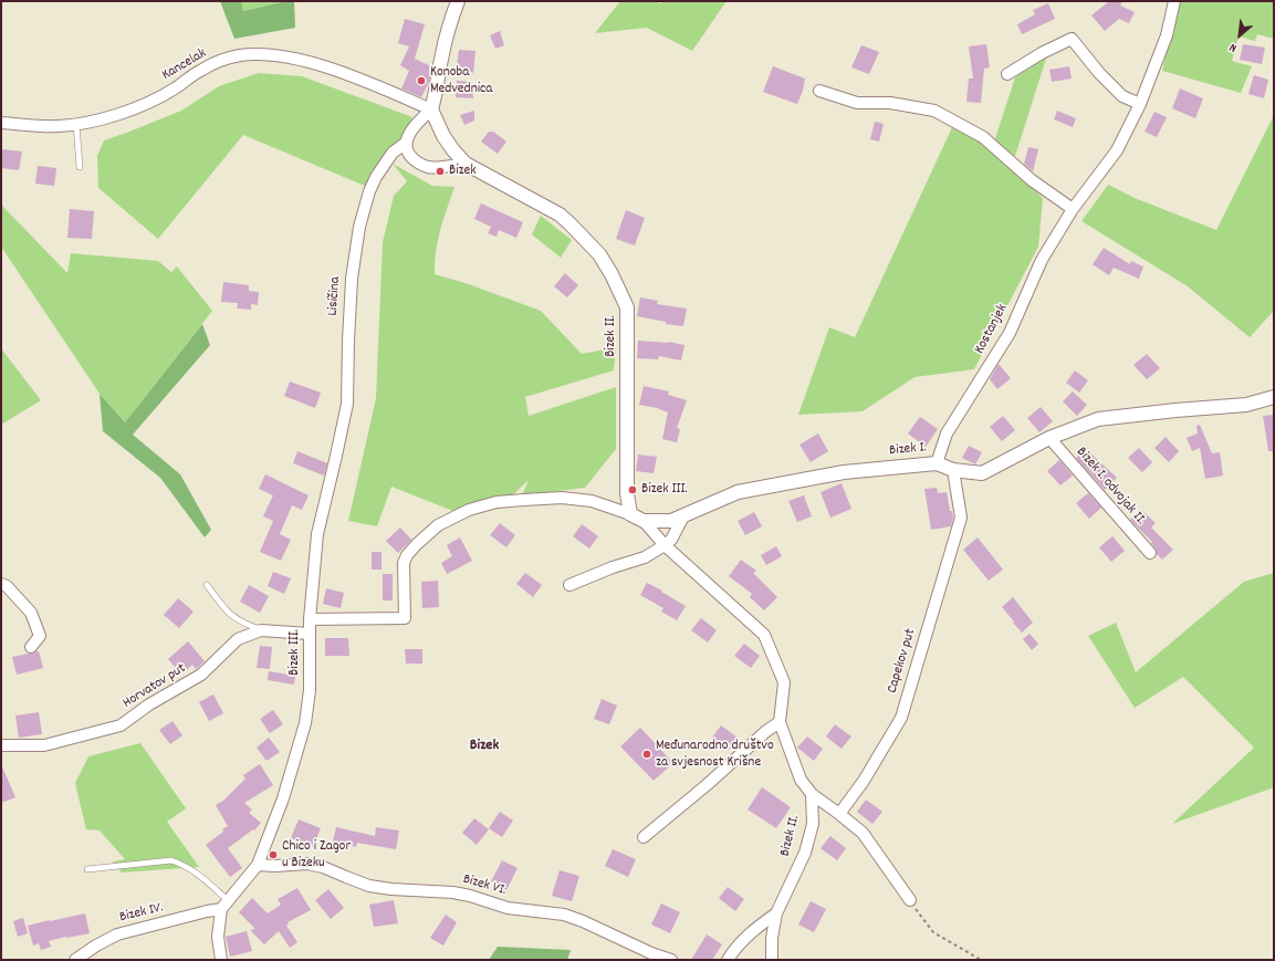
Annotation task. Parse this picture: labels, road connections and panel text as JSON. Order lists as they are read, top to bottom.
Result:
{
  "streets": {
    "street": [
      "Kancelak",
      "Lisičina",
      "Kostanjek",
      "Bizek II.",
      "Bizek I.",
      "Bizek I. odvojak II.",
      "Bizek III.",
      "Capekov put",
      "Horvatov put",
      "Bizek VI.",
      "Bizek IV."
    ]
  },
  "crossings": [
    ["Kancelak", "Lisičina"],
    ["Kancelak", "Bizek II."],
    ["Lisičina", "Bizek II."],
    ["Lisičina", "Bizek III."],
    ["Kostanjek", "Bizek I."],
    ["Bizek II.", "Bizek III."],
    ["Bizek I.", "Bizek I. odvojak II."],
    ["Bizek I.", "Capekov put"],
    ["Bizek III.", "Horvatov put"],
    ["Bizek III.", "Bizek VI."],
    ["Bizek III.", "Bizek IV."]
  ],
  "districts": ["Bizek"],
  "places": [
    "Konoba Medvednica",
    "Bizek",
    "Bizek III.",
    "Međunarodno društvo za svjesnost Krišne",
    "Chico i Zagor u Bizeku"
  ],
  "north": "bottom left"
}
